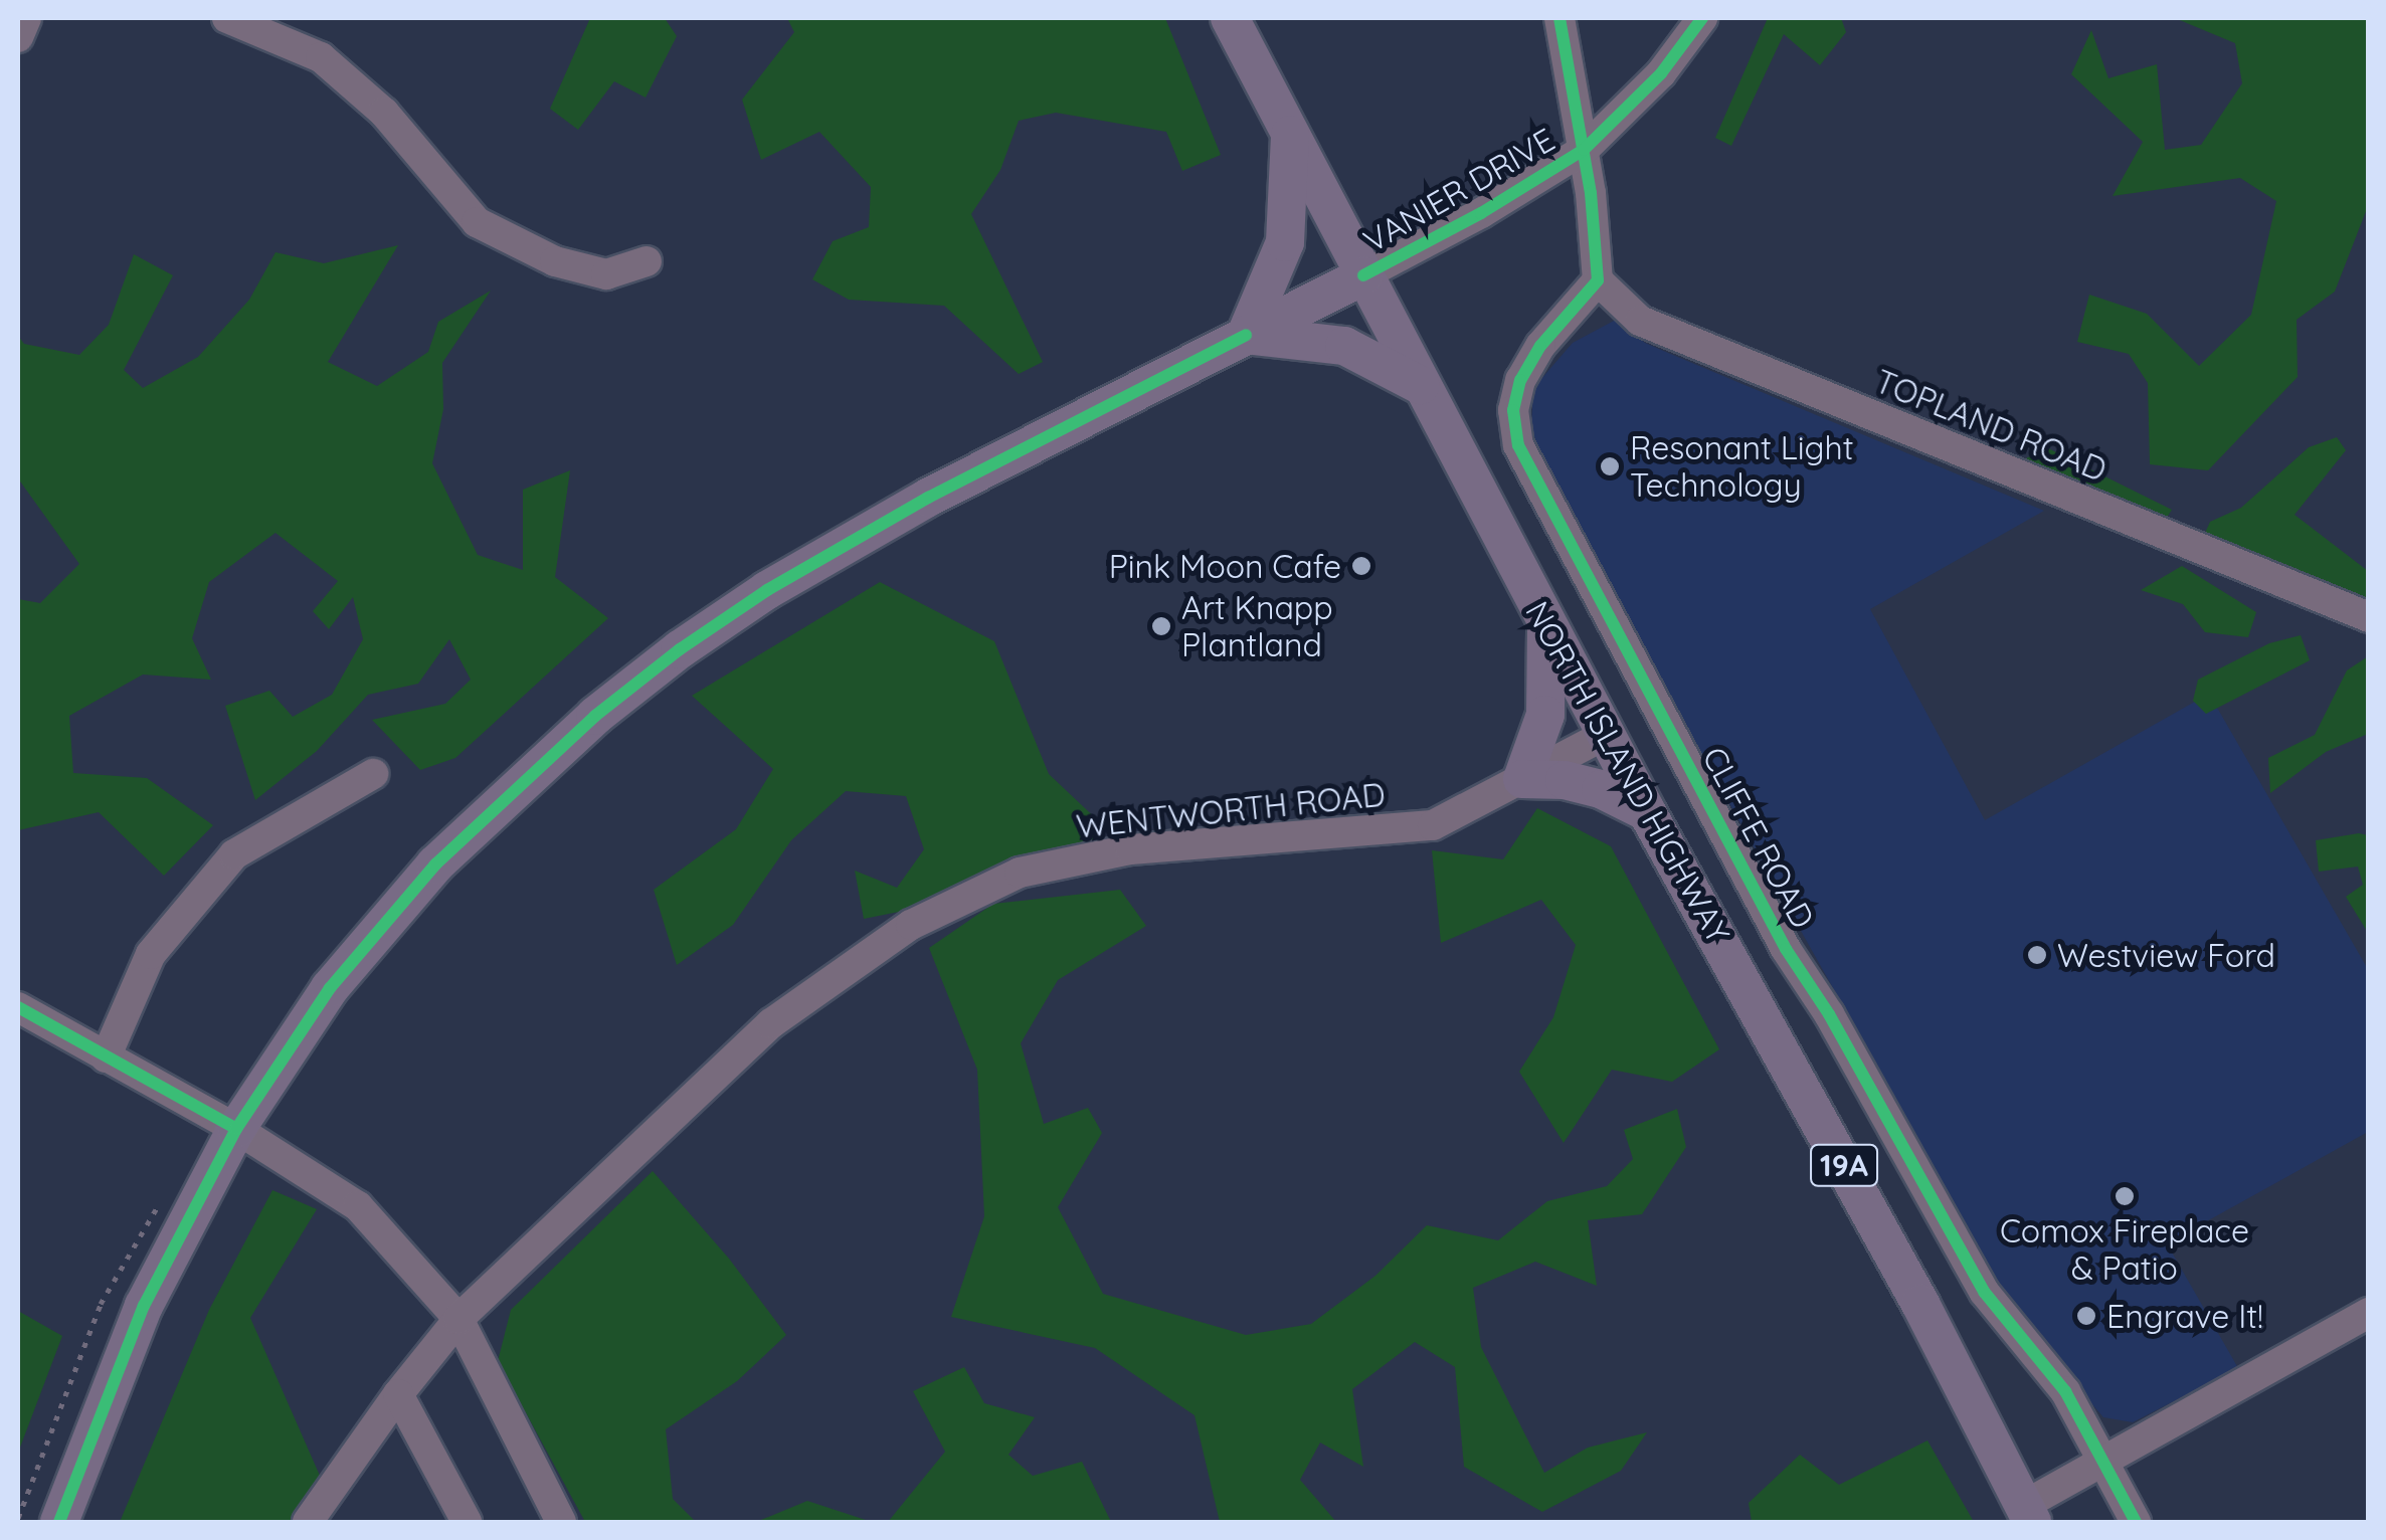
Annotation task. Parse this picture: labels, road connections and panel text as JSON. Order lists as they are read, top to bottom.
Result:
{
  "streets": {
    "main road": ["NORTH ISLAND HIGHWAY", "19A"],
    "street": [
      "VANIER DRIVE",
      "TOPLAND ROAD",
      "WENTWORTH ROAD",
      "CLIFFE ROAD"
    ]
  },
  "crossings": [
    ["VANIER DRIVE", "NORTH ISLAND HIGHWAY"],
    ["TOPLAND ROAD", "CLIFFE ROAD"],
    ["NORTH ISLAND HIGHWAY", "WENTWORTH ROAD"]
  ],
  "places": [
    "Resonant Light Technology",
    "Pink Moon Cafe",
    "Art Knapp Plantland",
    "Westview Ford",
    "Comox Fireplace & Patio",
    "Engrave It!"
  ]
}
